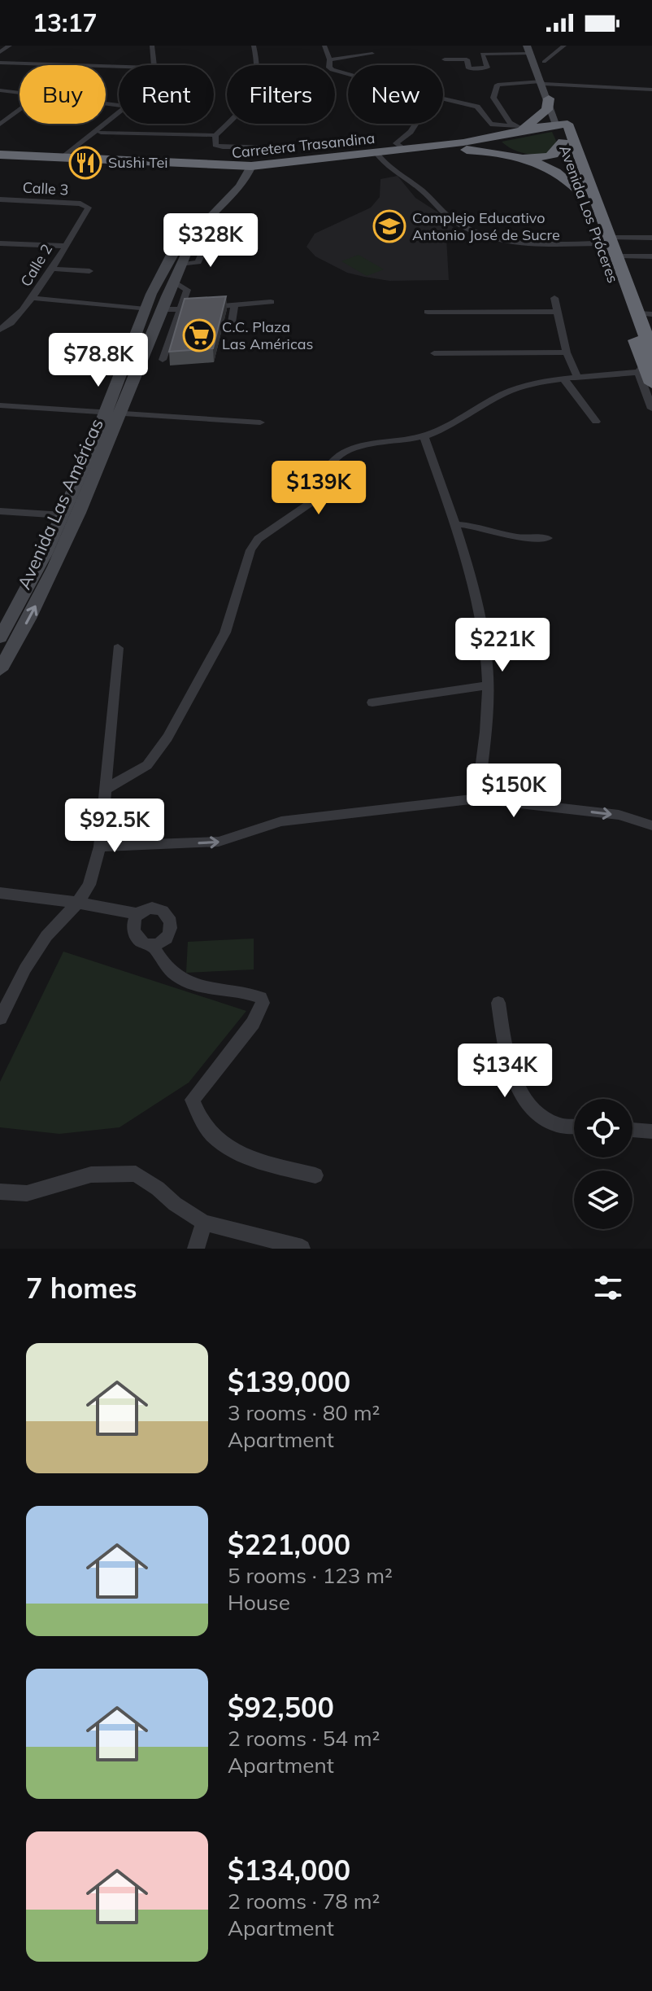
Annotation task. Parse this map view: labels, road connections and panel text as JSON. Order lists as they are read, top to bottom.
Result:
{
  "streets": {
    "highway": ["Carretera Trasandina", "Avenida Los Próceres"],
    "street": ["Calle 3", "Calle 2", "Avenida Las Américas"]
  },
  "crossings": [
    ["Carretera Trasandina", "Avenida Los Próceres"],
    ["Carretera Trasandina", "Avenida Las Américas"],
    ["Calle 3", "Calle 2"]
  ],
  "places": {
    "restaurant": ["Sushi Tei"],
    "school or university": ["Complejo Educativo Antonio José de Sucre"],
    "supermarket": ["C.C. Plaza Las Américas"]
  },
  "page": {
    "status": "13:17",
    "chip": [
      "Buy",
      "Rent",
      "Filters",
      "New"
    ],
    "price": [
      "$328K",
      "$78.8K",
      "$139K",
      "$221K",
      "$150K",
      "$92.5K",
      "$134K"
    ],
    "heading": "7 homes",
    "list": [
      {
        "name": "$139,000",
        "note": "3 rooms · 80 m² · Apartment"
      },
      {
        "name": "$221,000",
        "note": "5 rooms · 123 m² · House"
      },
      {
        "name": "$92,500",
        "note": "2 rooms · 54 m² · Apartment"
      },
      {
        "name": "$134,000",
        "note": "2 rooms · 78 m² · Apartment"
      }
    ]
  }
}
